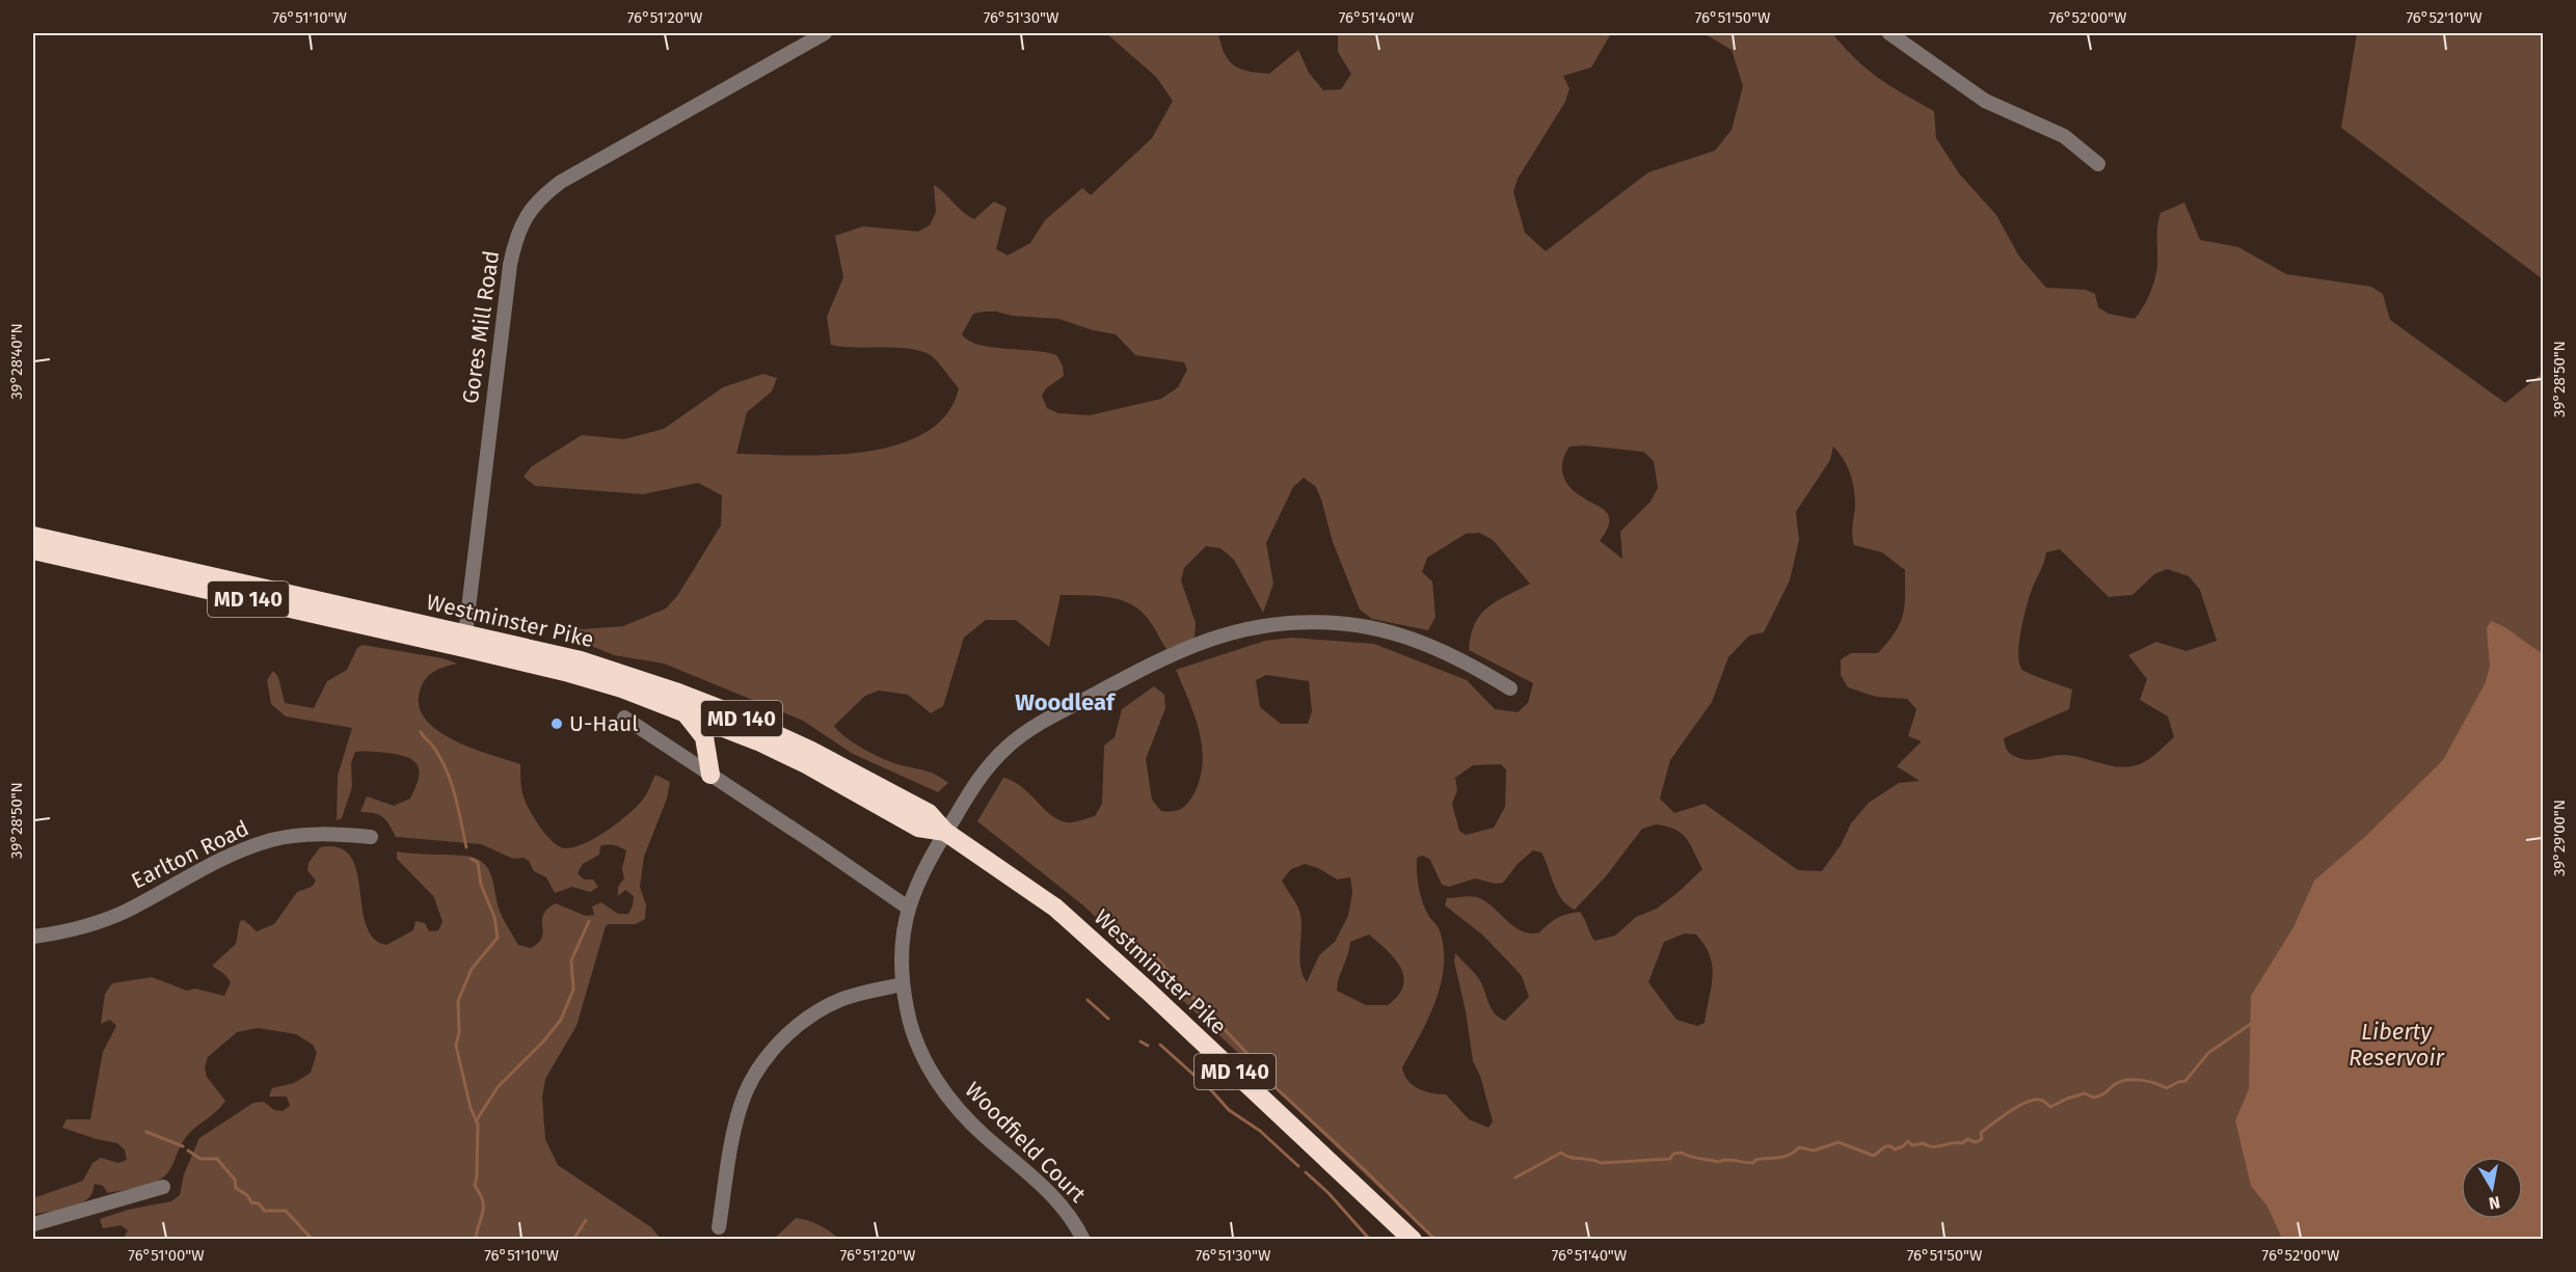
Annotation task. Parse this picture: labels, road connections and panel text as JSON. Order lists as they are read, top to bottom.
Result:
{
  "streets": {
    "highway": ["MD 140", "Westminster Pike"],
    "street": ["Gores Mill Road", "Earlton Road", "Woodfield Court"]
  },
  "crossings": [
    ["Gores Mill Road", "Westminster Pike"],
    ["Westminster Pike", "Woodfield Court"]
  ],
  "districts": ["Woodleaf"],
  "water": ["Liberty Reservoir"],
  "places": ["U-Haul"],
  "north": "bottom",
  "coordinates": [
    "76°51'10\"W",
    "76°51'20\"W",
    "76°51'30\"W",
    "76°51'40\"W",
    "76°51'50\"W",
    "76°52'00\"W",
    "76°52'10\"W",
    "39°28'40\"N",
    "39°28'50\"N",
    "39°29'00\"N",
    "76°51'00\"W"
  ]
}
